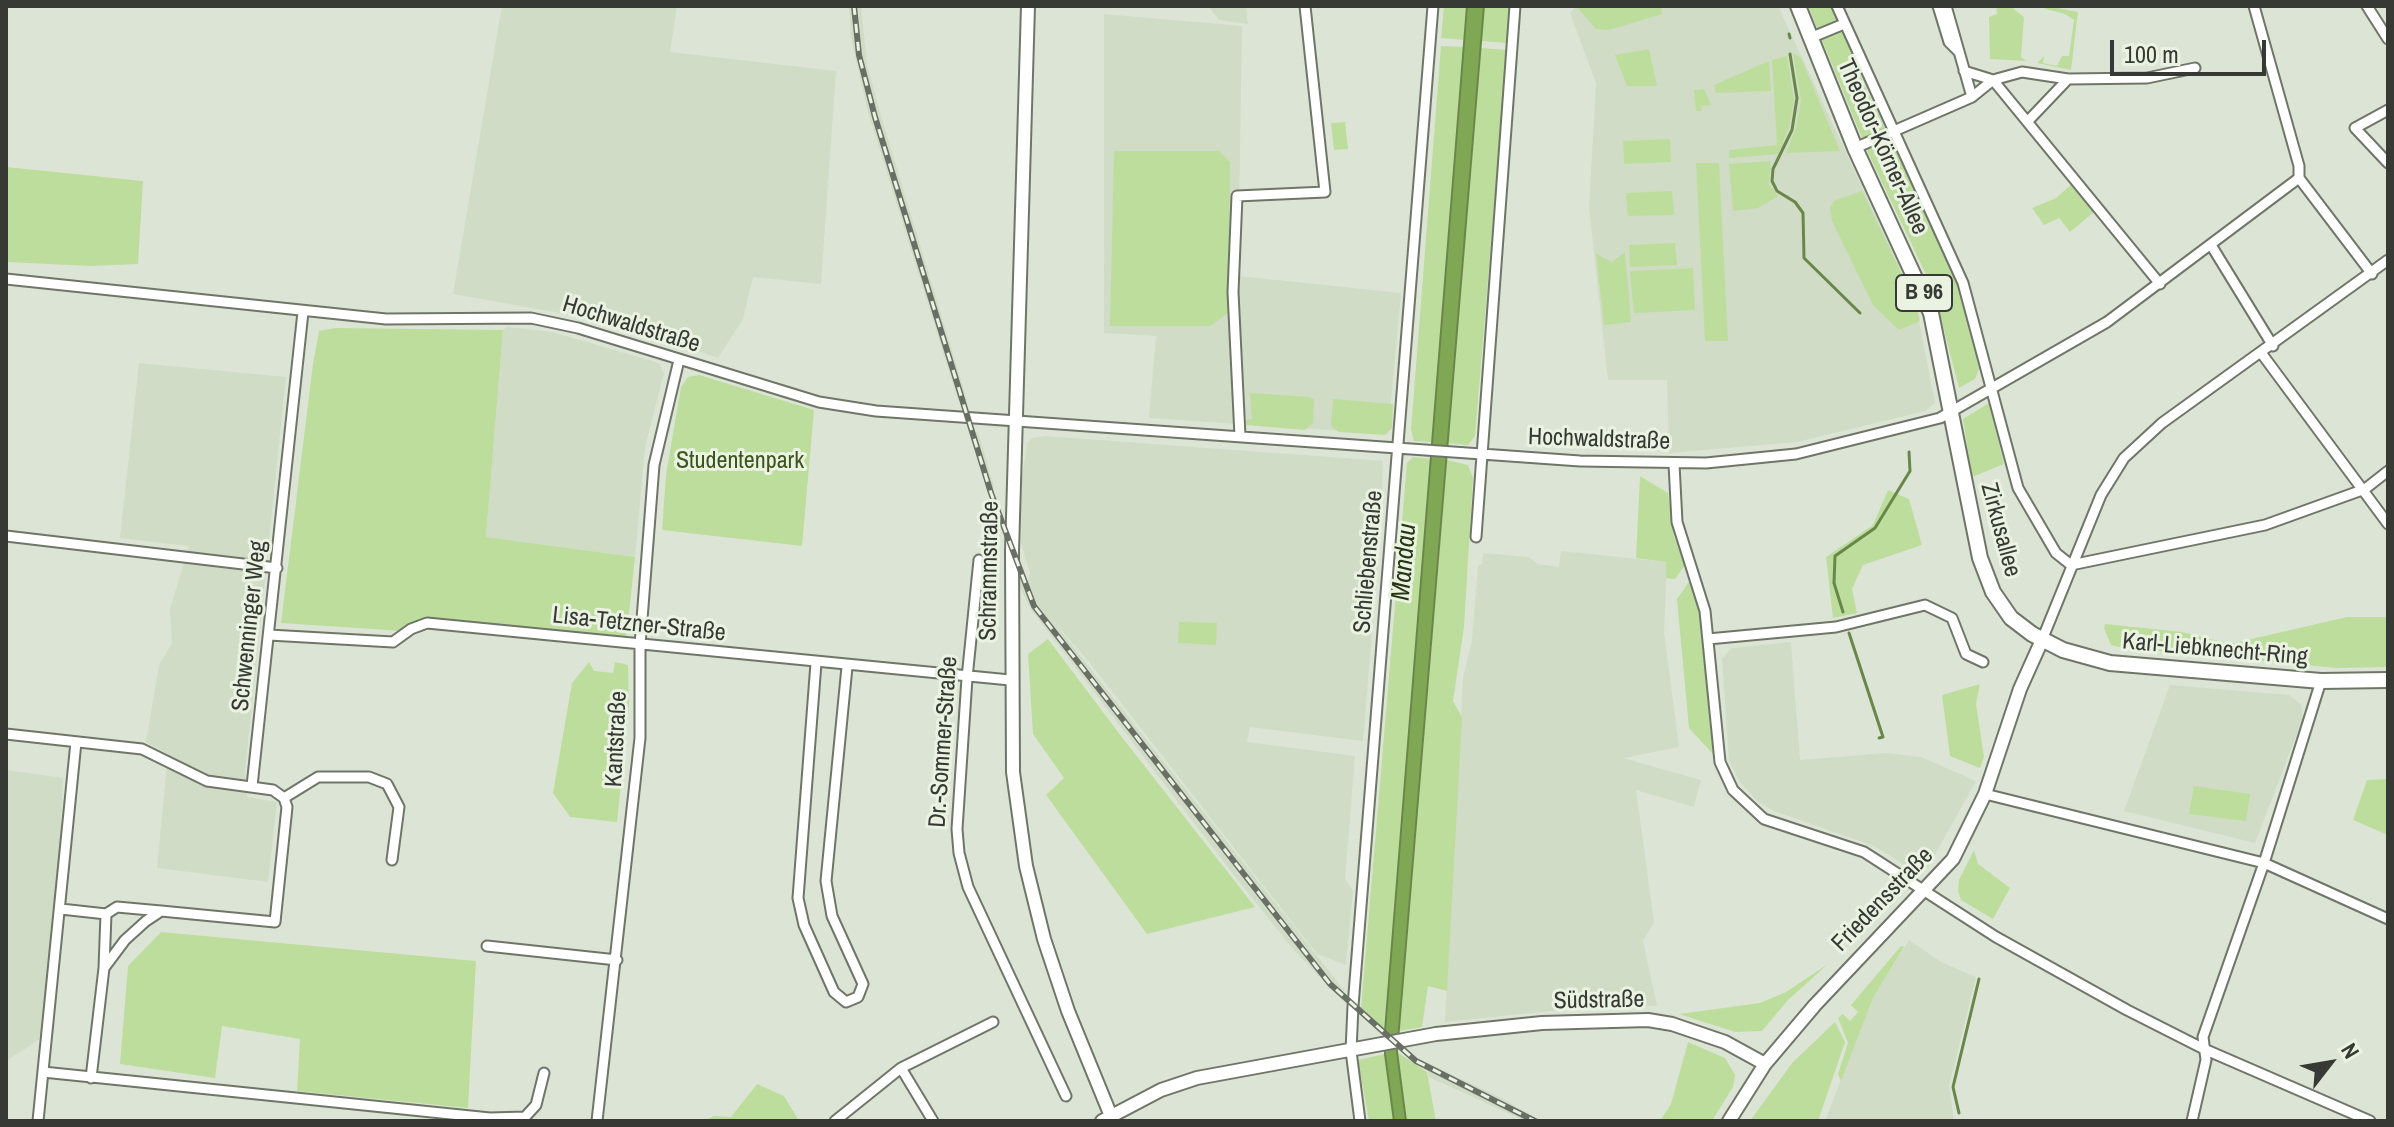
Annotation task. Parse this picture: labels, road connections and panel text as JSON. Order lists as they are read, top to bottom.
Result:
{
  "streets": {
    "main road": [
      "Theodor-Körner-Allee",
      "B 96",
      "Zirkusallee",
      "Schrammstraße",
      "Karl-Liebknecht-Ring",
      "Friedensstraße",
      "Südstraße"
    ],
    "street": [
      "Hochwaldstraße",
      "Schliebenstraße",
      "Lisa-Tetzner-Straße",
      "Schwenninger Weg",
      "Kantstraße",
      "Dr.-Sommer-Straße"
    ]
  },
  "crossings": [
    ["Theodor-Körner-Allee", "Hochwaldstraße"],
    ["Theodor-Körner-Allee", "Zirkusallee"],
    ["Hochwaldstraße", "Zirkusallee"],
    ["Hochwaldstraße", "Schliebenstraße"],
    ["Hochwaldstraße", "Schrammstraße"],
    ["Hochwaldstraße", "Schwenninger Weg"],
    ["Hochwaldstraße", "Kantstraße"],
    ["Zirkusallee", "Karl-Liebknecht-Ring"],
    ["Zirkusallee", "Friedensstraße"],
    ["Schliebenstraße", "Südstraße"],
    ["Schrammstraße", "Lisa-Tetzner-Straße"],
    ["Lisa-Tetzner-Straße", "Schwenninger Weg"],
    ["Lisa-Tetzner-Straße", "Kantstraße"],
    ["Lisa-Tetzner-Straße", "Dr.-Sommer-Straße"],
    ["Karl-Liebknecht-Ring", "Friedensstraße"],
    ["Friedensstraße", "Südstraße"]
  ],
  "water": ["Mandau"],
  "parks": ["Studentenpark"],
  "scale_bar": "100 m",
  "north": "top right"
}
